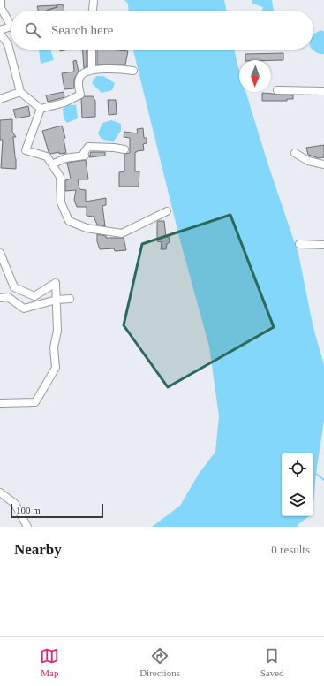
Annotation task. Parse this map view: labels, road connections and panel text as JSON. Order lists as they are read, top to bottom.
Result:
{
  "scale_bar": "100 m",
  "north": "bottom",
  "page": {
    "search": "Search here",
    "scale": "100 m",
    "heading": ["Nearby", "0 results"],
    "nav": ["Map", "Directions", "Saved"]
  }
}
